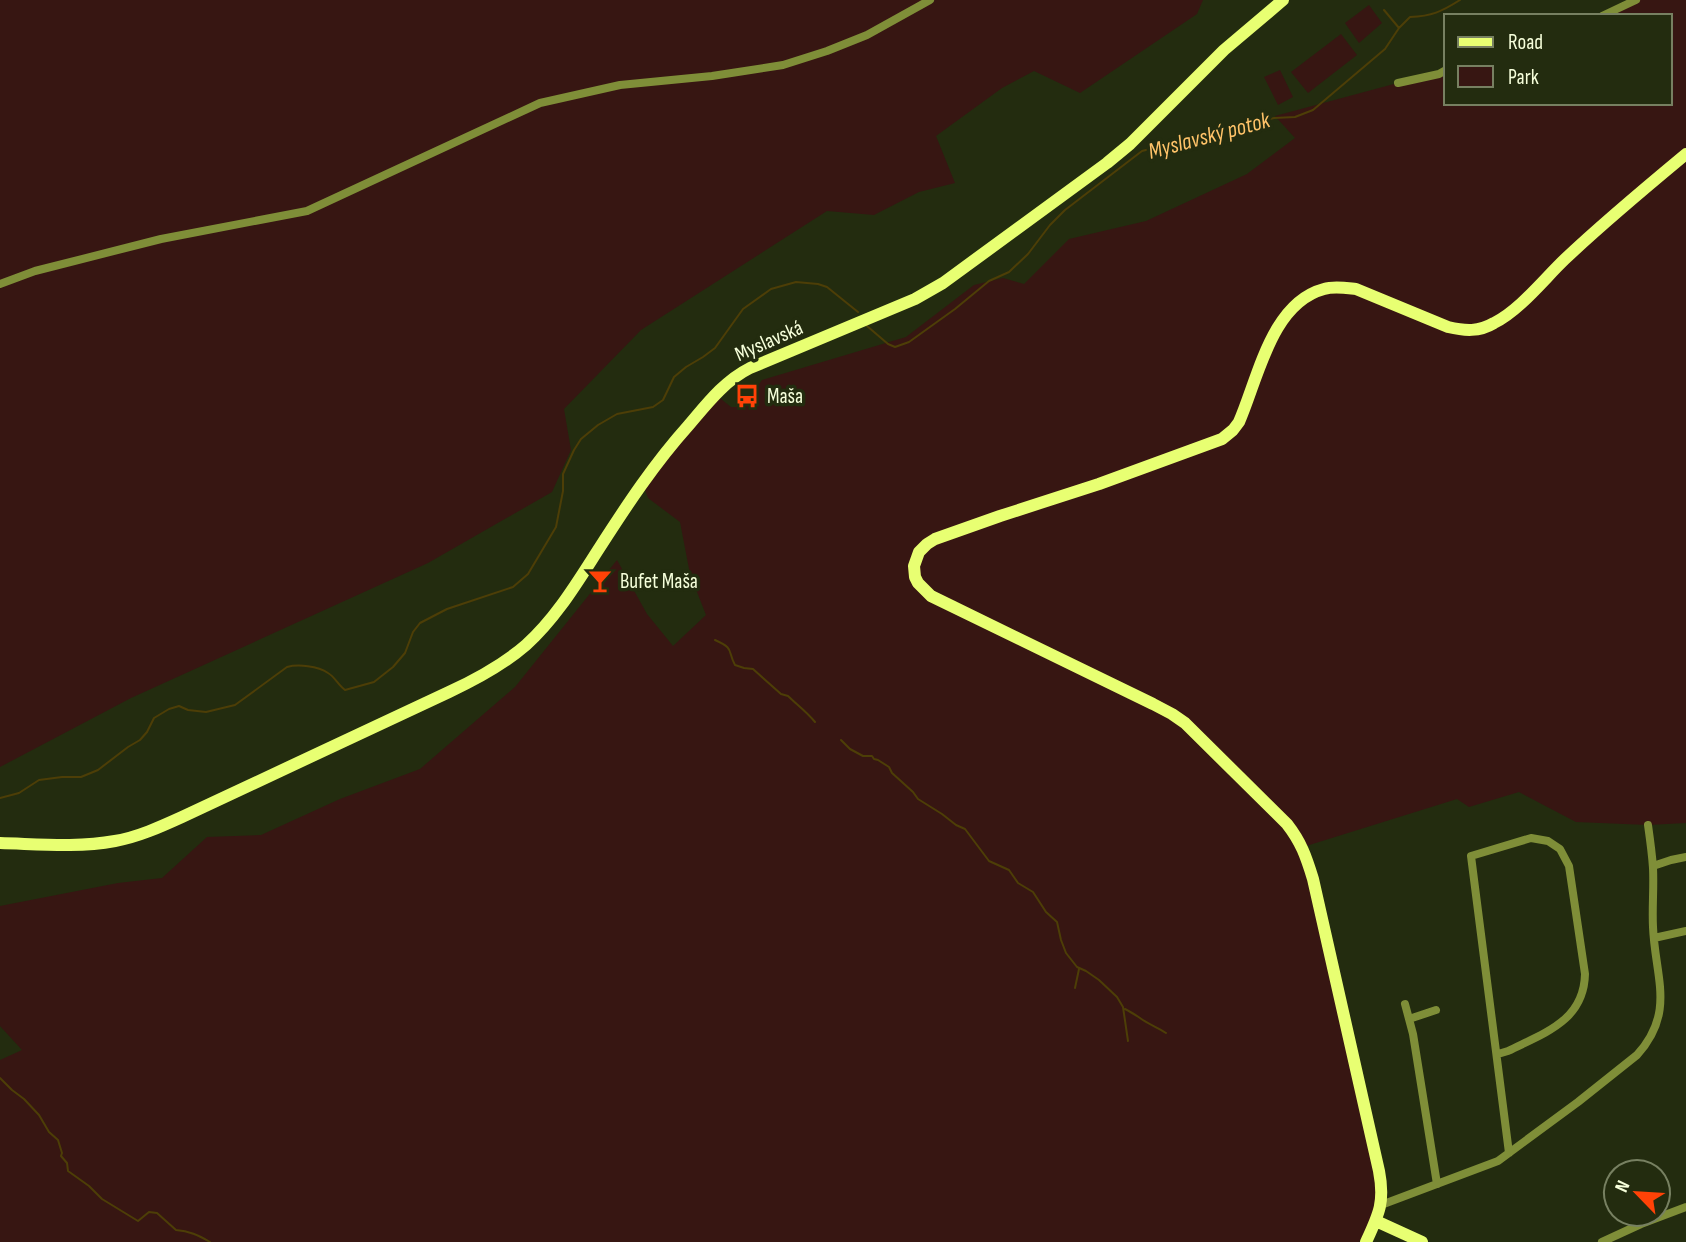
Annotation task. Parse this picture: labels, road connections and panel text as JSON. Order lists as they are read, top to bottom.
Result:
{
  "streets": {
    "street": ["Myslavská"]
  },
  "water": ["Myslavský potok"],
  "places": {
    "bus stop": ["Maša"],
    "bar": ["Bufet Maša"]
  },
  "legend": ["Road", "Park"],
  "north": "top left"
}
